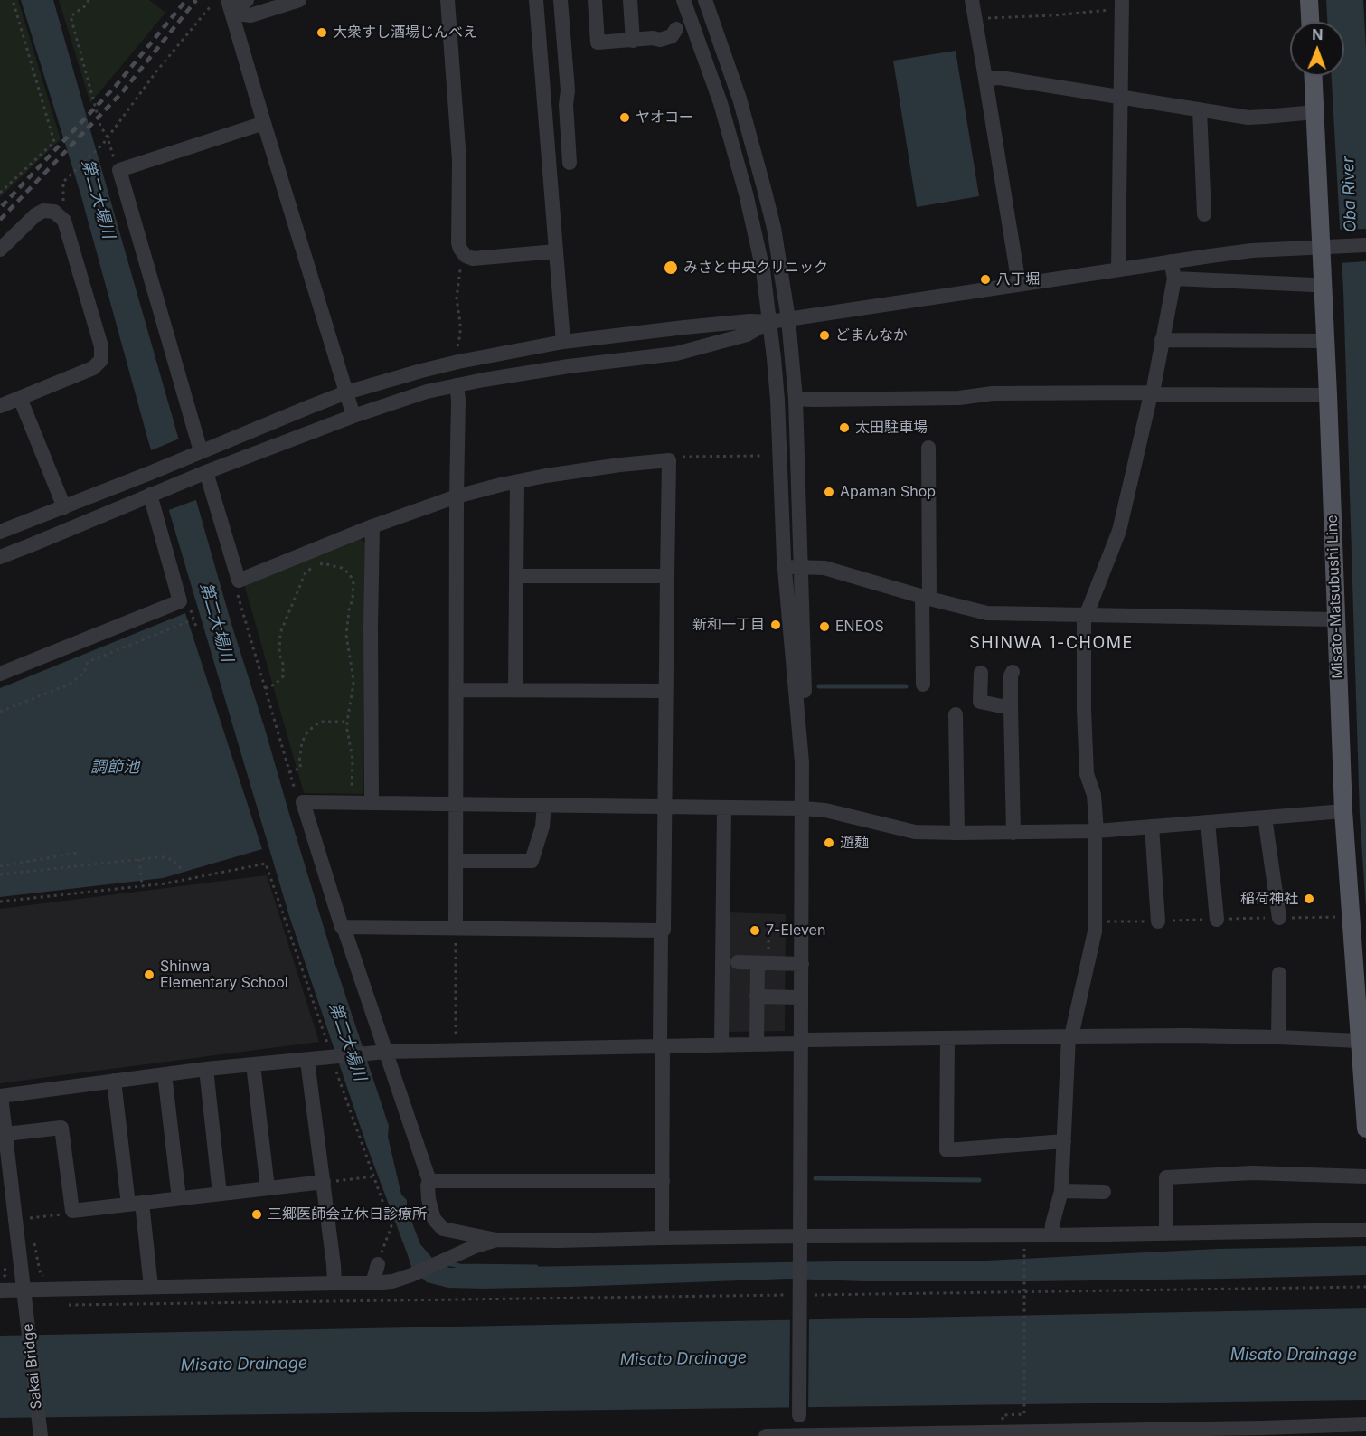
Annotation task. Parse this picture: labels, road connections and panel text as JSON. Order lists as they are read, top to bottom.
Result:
{
  "streets": {
    "main road": ["Misato-Matsubushi Line"],
    "street": ["Sakai Bridge"]
  },
  "districts": ["SHINWA 1-CHOME"],
  "water": [
    "Oba River",
    "第二大場川",
    "調節池",
    "Misato Drainage"
  ],
  "places": [
    "大衆すし酒場じんべえ",
    "ヤオコー",
    "みさと中央クリニック",
    "八丁堀",
    "どまんなか",
    "太田駐車場",
    "Apaman Shop",
    "新和一丁目",
    "ENEOS",
    "遊麺",
    "稲荷神社",
    "7-Eleven",
    "Shinwa Elementary School",
    "三郷医師会立休日診療所"
  ],
  "north": "top"
}
